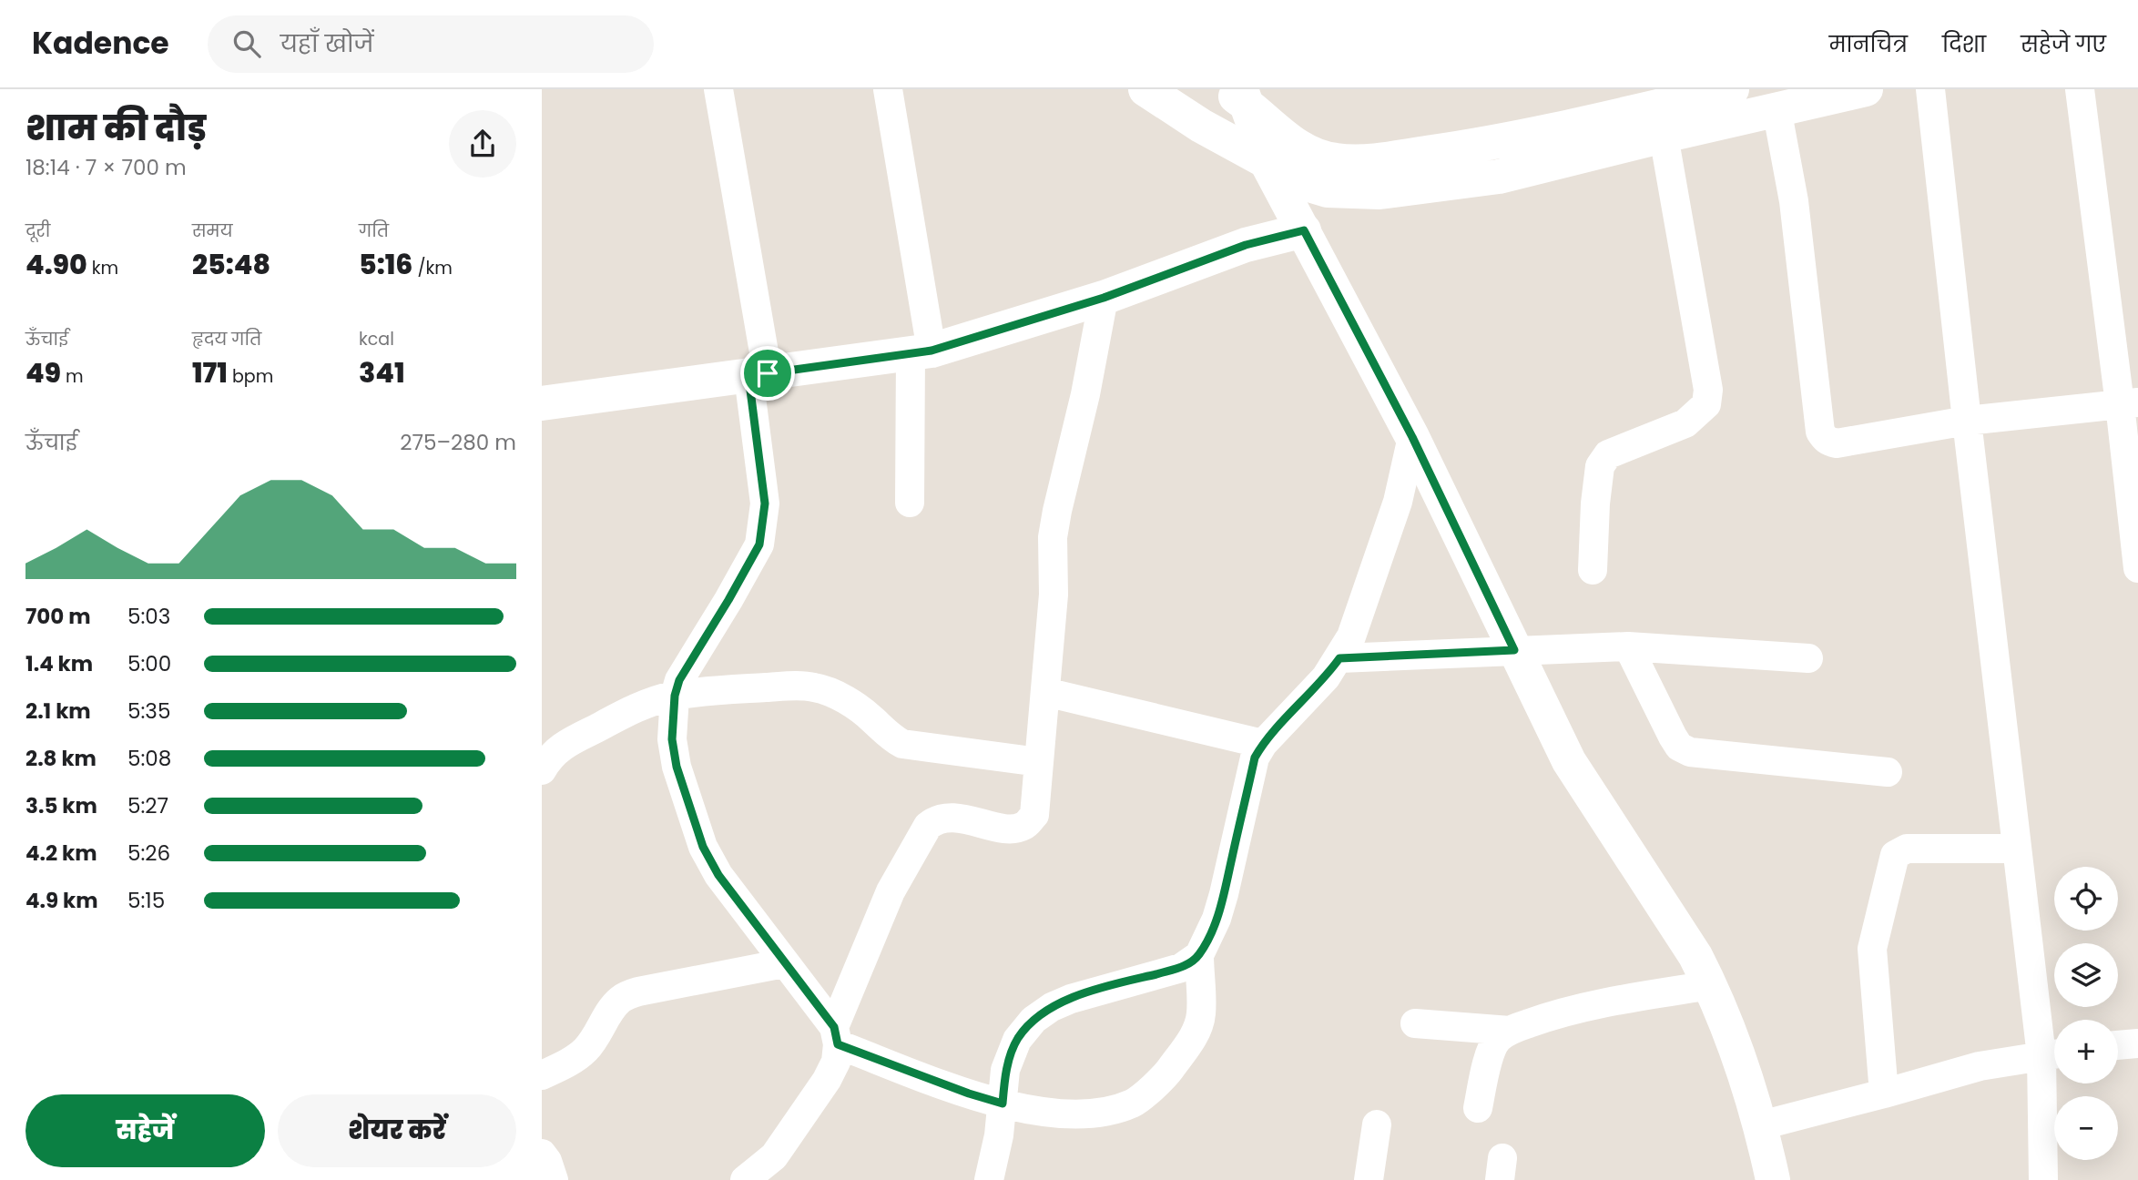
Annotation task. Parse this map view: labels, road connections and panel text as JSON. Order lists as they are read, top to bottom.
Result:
{
  "page": {
    "header": "Kadence",
    "search": "यहाँ खोजें",
    "nav": ["मानचित्र", "दिशा", "सहेजे गए"],
    "heading": ["शाम की दौड़", "18:14 · 7 × 700 m"],
    "stats": [
      ["दूरी", "4.90 km"],
      ["समय", "25:48"],
      ["गति", "5:16 /km"],
      ["ऊँचाई", "49 m"],
      ["हृदय गति", "171 bpm"],
      ["kcal", "341"]
    ],
    "chart": ["ऊँचाई", "275–280 m"],
    "list": [
      {
        "name": "700 m",
        "note": "5:03"
      },
      {
        "name": "1.4 km",
        "note": "5:00"
      },
      {
        "name": "2.1 km",
        "note": "5:35"
      },
      {
        "name": "2.8 km",
        "note": "5:08"
      },
      {
        "name": "3.5 km",
        "note": "5:27"
      },
      {
        "name": "4.2 km",
        "note": "5:26"
      },
      {
        "name": "4.9 km",
        "note": "5:15"
      }
    ],
    "map_buttons": ["+", "−"],
    "buttons": ["सहेजें", "शेयर करें"]
  }
}
